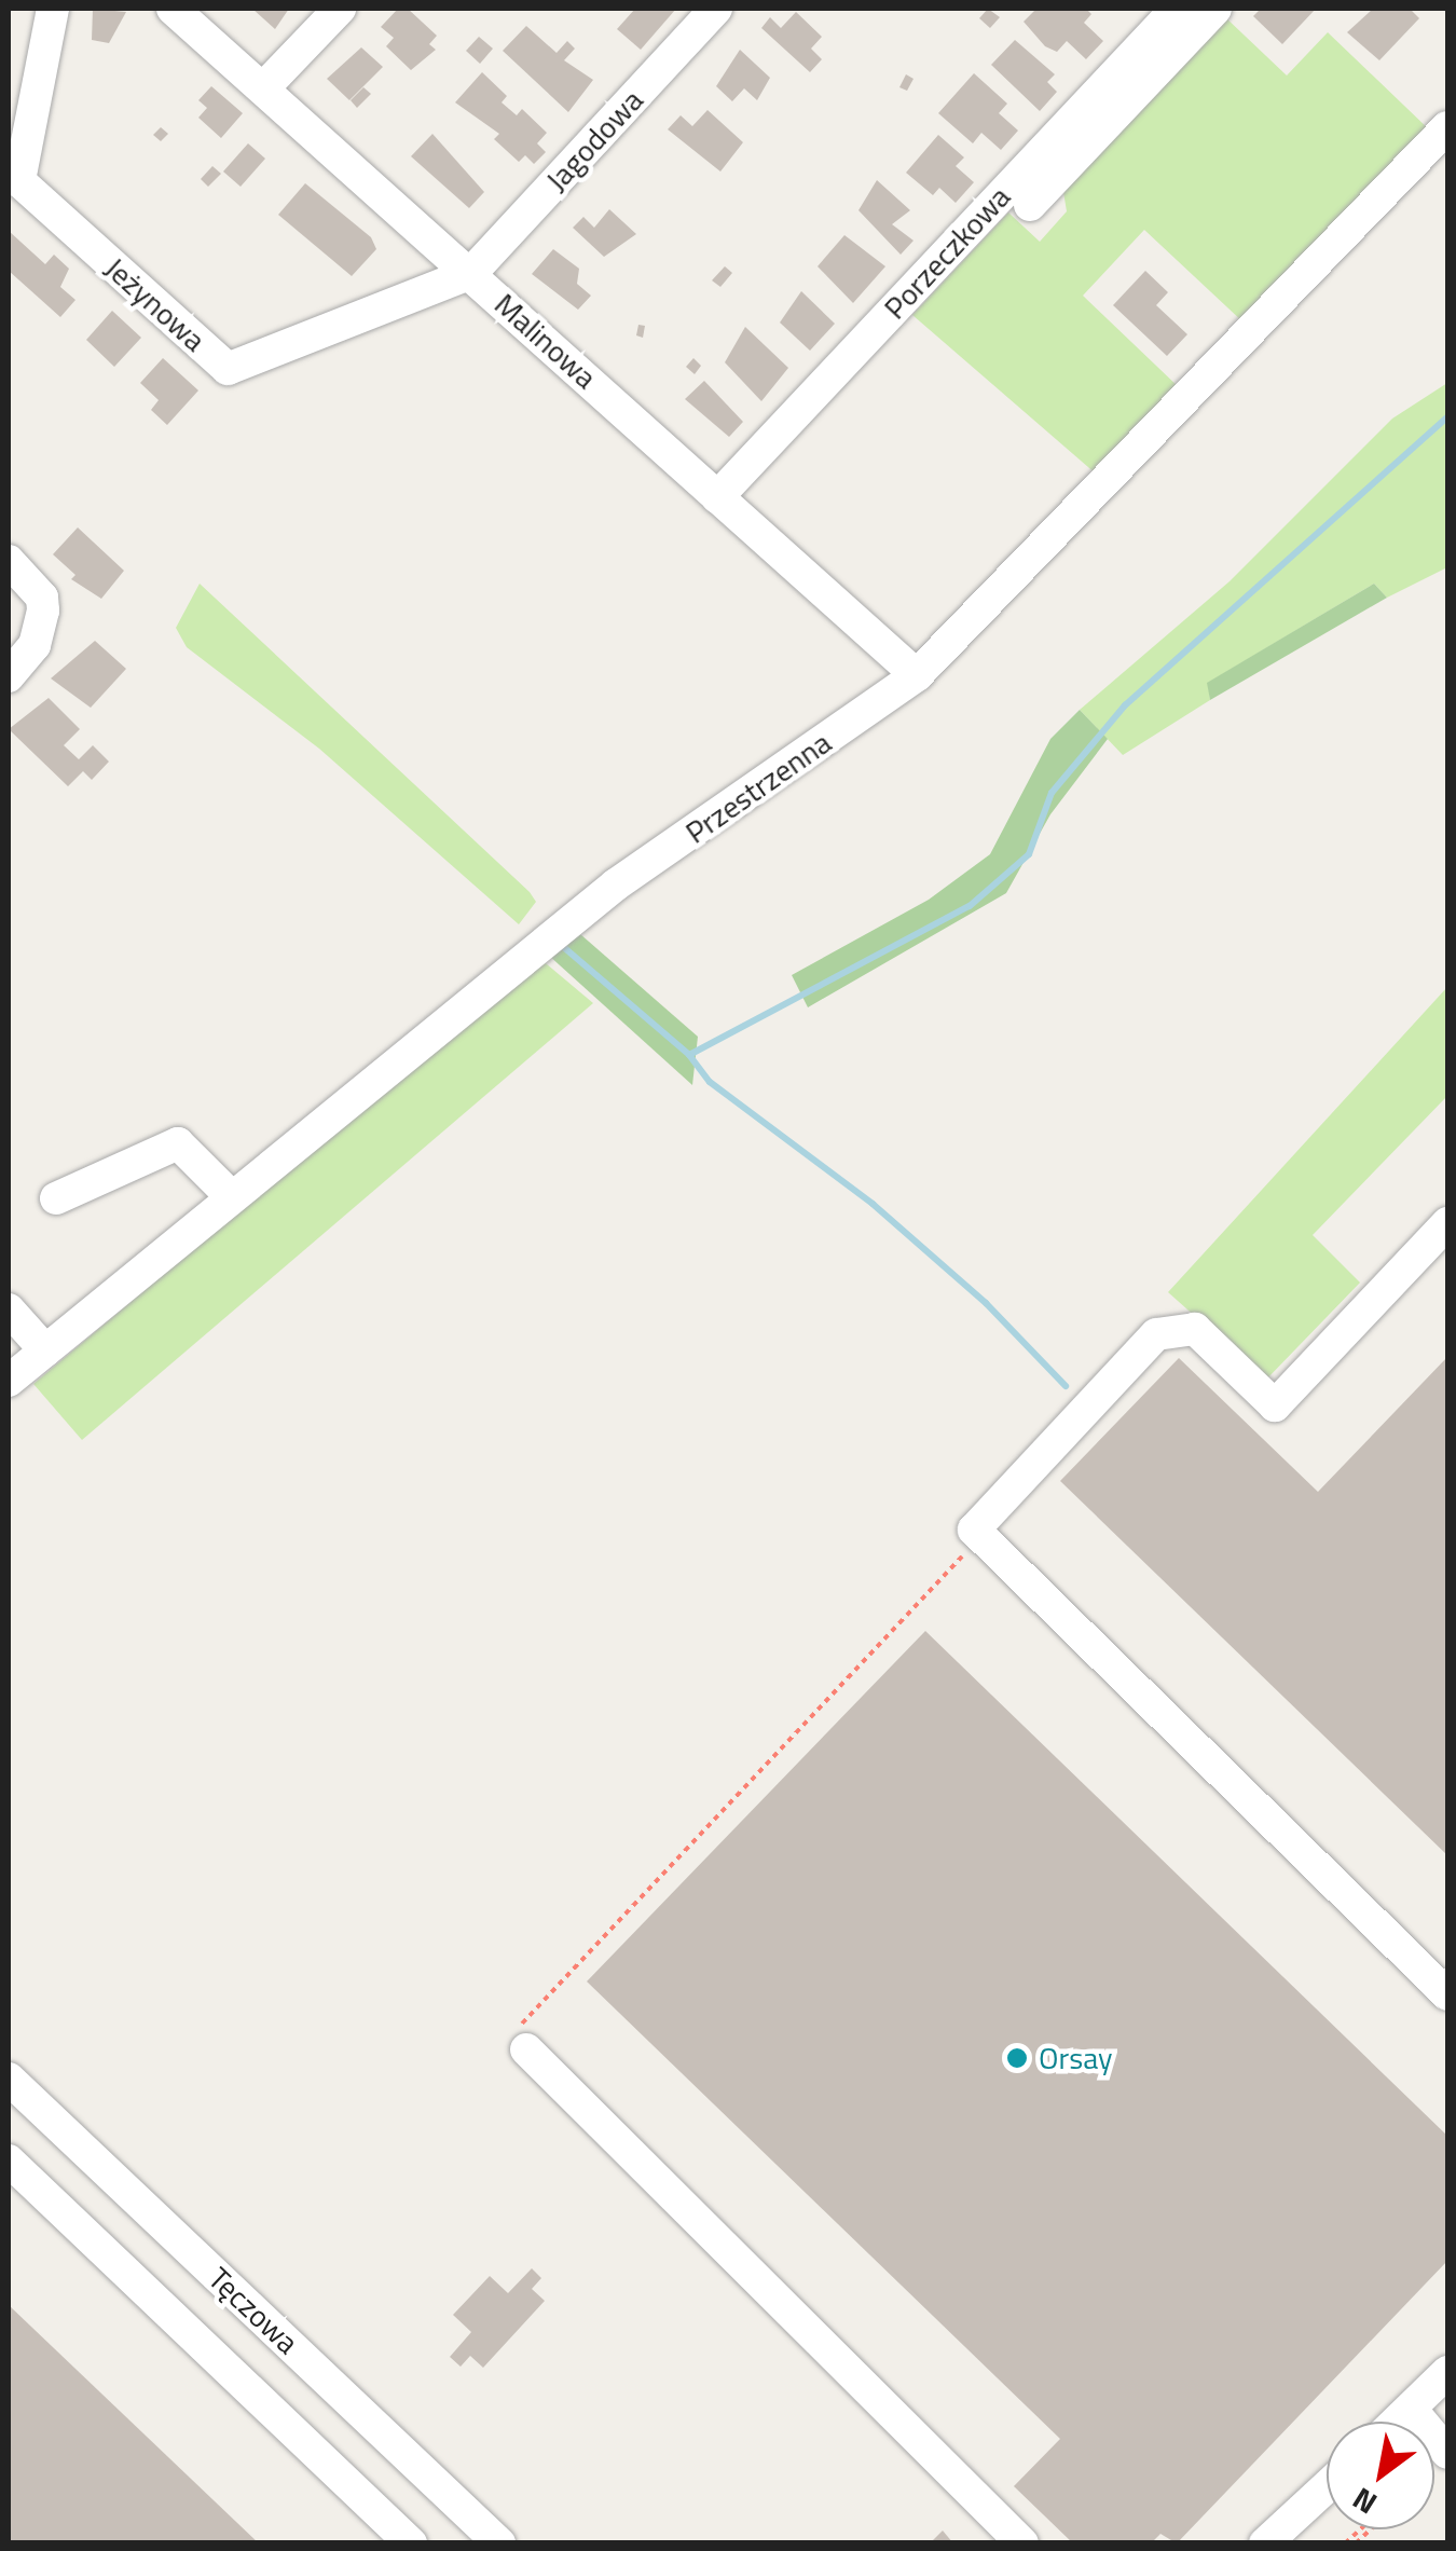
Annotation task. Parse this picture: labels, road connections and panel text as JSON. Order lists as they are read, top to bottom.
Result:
{
  "streets": {
    "street": [
      "Jagodowa",
      "Porzeczkowa",
      "Jeżynowa",
      "Malinowa",
      "Przestrzenna",
      "Tęczowa"
    ]
  },
  "crossings": [
    ["Jagodowa", "Jeżynowa"],
    ["Jagodowa", "Malinowa"],
    ["Porzeczkowa", "Malinowa"],
    ["Jeżynowa", "Malinowa"],
    ["Malinowa", "Przestrzenna"]
  ],
  "places": ["Orsay"],
  "north": "bottom left"
}
